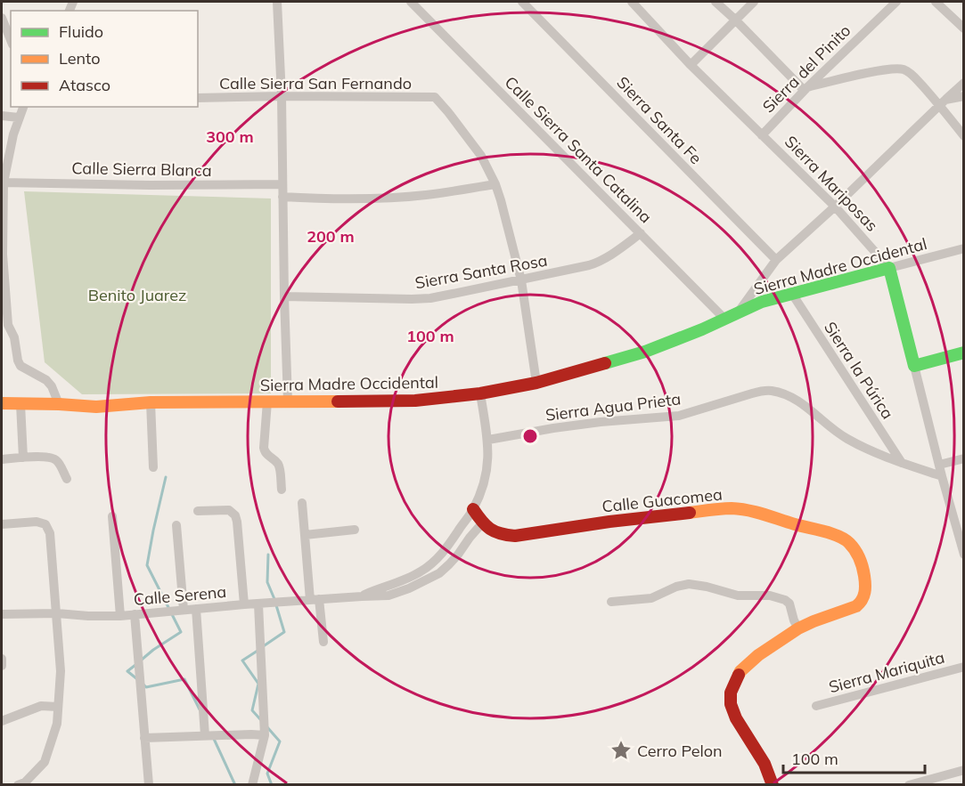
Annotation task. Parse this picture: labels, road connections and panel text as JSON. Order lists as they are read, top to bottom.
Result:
{
  "streets": {
    "street": [
      "Sierra del Pinito",
      "Calle Sierra San Fernando",
      "Sierra Santa Fe",
      "Calle Sierra Santa Catalina",
      "Calle Sierra Blanca",
      "Sierra Mariposas",
      "Sierra Madre Occidental",
      "Sierra Santa Rosa",
      "Sierra la Púrica",
      "Sierra Agua Prieta",
      "Calle Guacomea",
      "Calle Serena",
      "Sierra Mariquita"
    ]
  },
  "crossings": [
    ["Sierra del Pinito", "Sierra Mariposas"],
    ["Calle Sierra Santa Catalina", "Sierra Madre Occidental"],
    ["Calle Sierra Santa Catalina", "Sierra Santa Rosa"],
    ["Sierra Mariposas", "Sierra Madre Occidental"],
    ["Sierra Mariposas", "Sierra Agua Prieta"],
    ["Sierra Madre Occidental", "Sierra la Púrica"],
    ["Sierra Madre Occidental", "Calle Serena"],
    ["Sierra la Púrica", "Sierra Agua Prieta"],
    ["Sierra Agua Prieta", "Calle Serena"],
    ["Calle Guacomea", "Calle Serena"]
  ],
  "parks": ["Benito Juarez"],
  "places": {
    "place": ["Cerro Pelon"]
  },
  "legend": ["Fluido", "Lento", "Atasco"],
  "scale_bar": "100 m",
  "rings": ["300 m", "200 m", "100 m"]
}
